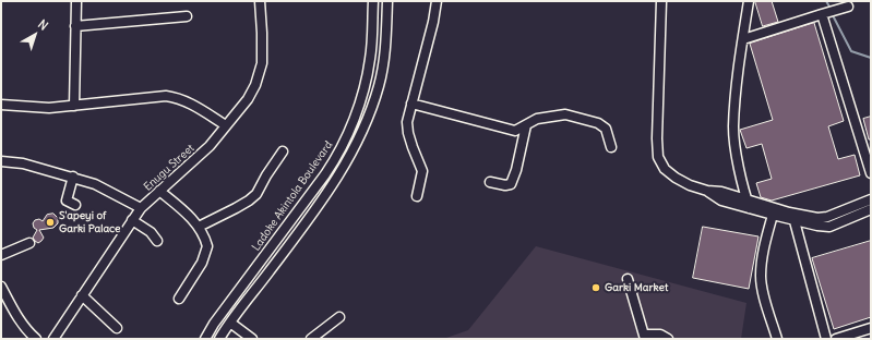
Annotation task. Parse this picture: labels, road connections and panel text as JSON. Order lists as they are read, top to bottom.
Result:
{
  "streets": {
    "street": ["Enugu Street", "Ladoke Akintola Boulevard"]
  },
  "places": ["S'apeyi of Garki Palace", "Garki Market"],
  "north": "top right"
}
